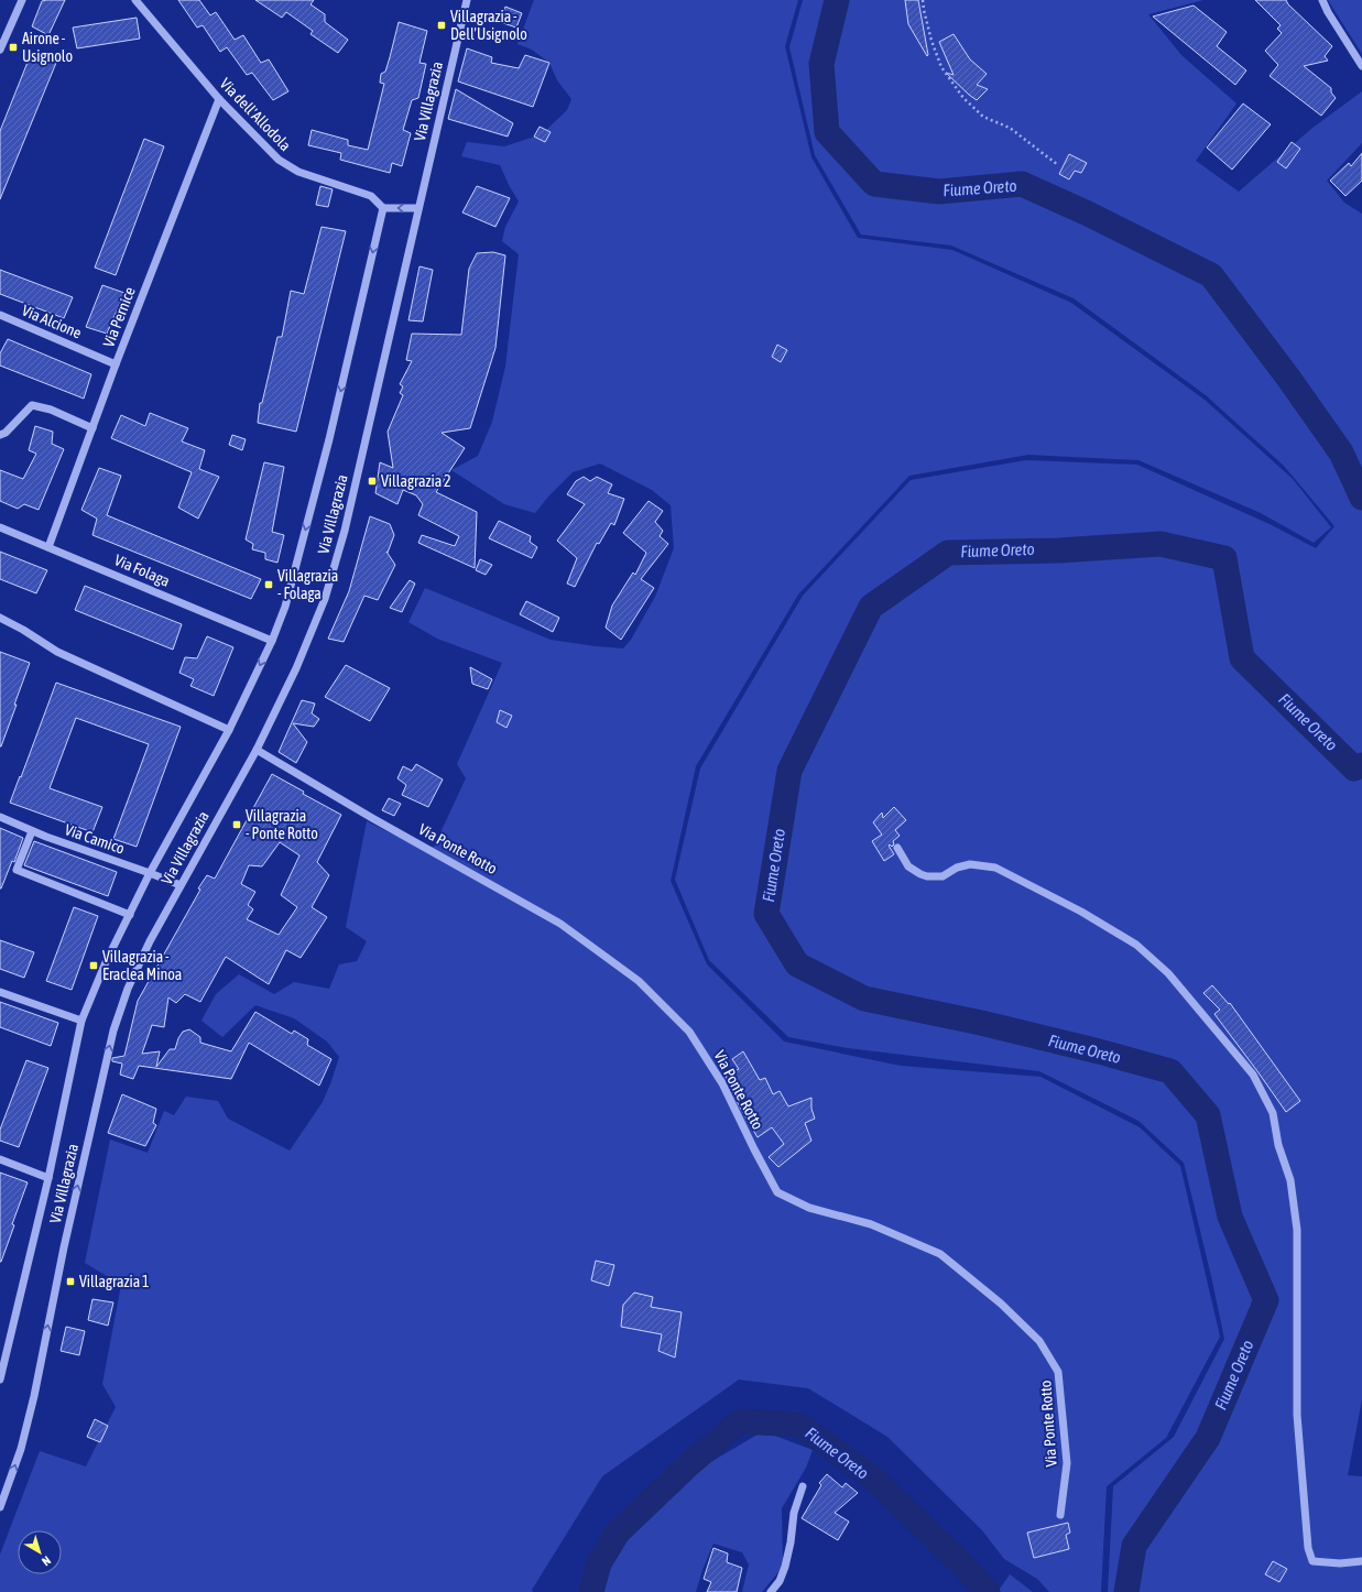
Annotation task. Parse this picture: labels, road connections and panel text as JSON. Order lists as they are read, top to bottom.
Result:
{
  "streets": {
    "street": [
      "Via Villagrazia",
      "Via dell'Allodola",
      "Via Pernice",
      "Via Alcione",
      "Via Folaga",
      "Via Camico",
      "Via Ponte Rotto"
    ]
  },
  "crossings": [
    ["Via Villagrazia", "Via dell'Allodola"],
    ["Via Villagrazia", "Via Folaga"],
    ["Via Villagrazia", "Via Camico"],
    ["Via Villagrazia", "Via Ponte Rotto"],
    ["Via dell'Allodola", "Via Pernice"],
    ["Via Pernice", "Via Alcione"],
    ["Via Pernice", "Via Folaga"]
  ],
  "water": ["Fiume Oreto"],
  "places": {
    "transit": [
      "Villagrazia - Dell'Usignolo",
      "Airone - Usignolo",
      "Villagrazia 2",
      "Villagrazia - Folaga",
      "Villagrazia - Ponte Rotto",
      "Villagrazia - Eraclea Minoa",
      "Villagrazia 1"
    ]
  },
  "north": "bottom right"
}
